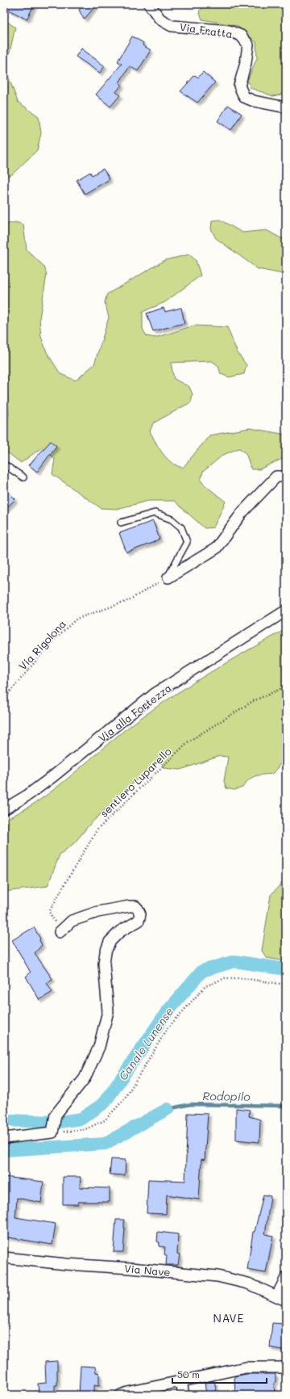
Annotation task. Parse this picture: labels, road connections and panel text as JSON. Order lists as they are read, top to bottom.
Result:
{
  "streets": {
    "street": ["Via Fratta", "Via alla Fortezza", "Via Nave"],
    "path": ["Via Rigolona", "sentiero Luparello"]
  },
  "districts": ["NAVE"],
  "water": ["Canale Lunense", "Rodopilo"],
  "scale_bar": "50 m"
}
